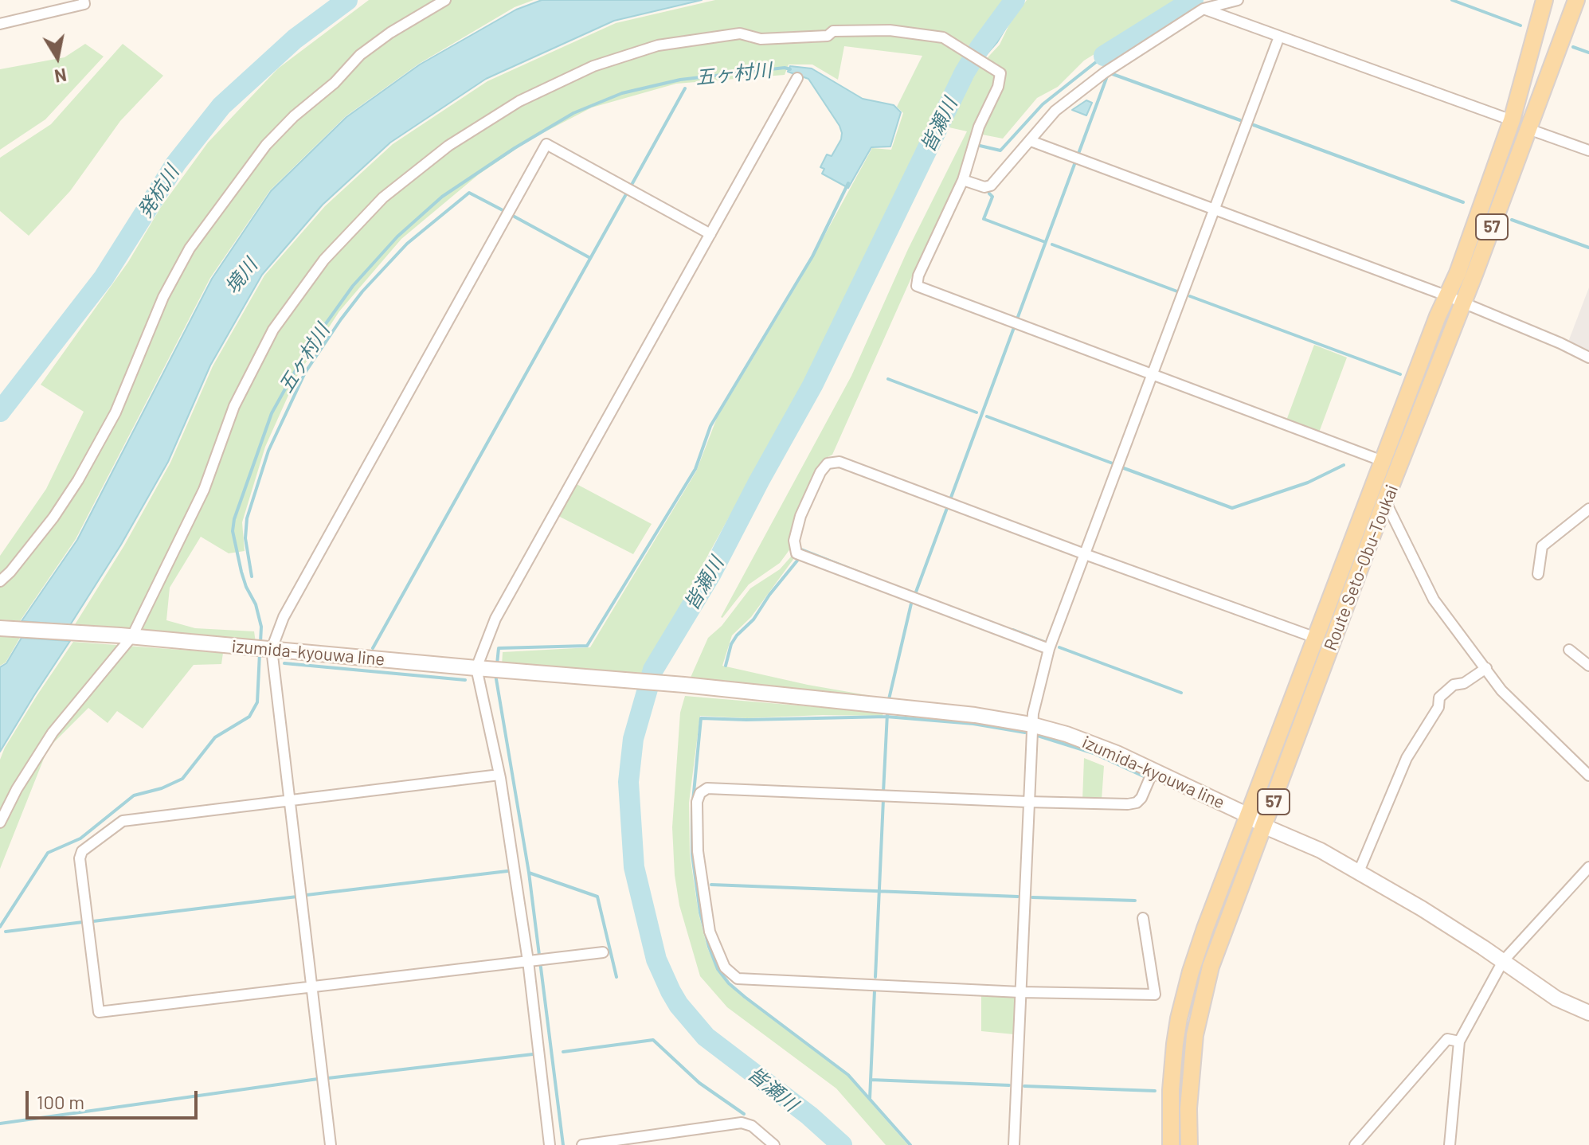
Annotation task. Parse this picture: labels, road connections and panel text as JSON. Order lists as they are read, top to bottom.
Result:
{
  "streets": {
    "main road": ["57", "Route Seto-Obu-Toukai", "izumida-kyouwa line"]
  },
  "crossings": [
    ["Route Seto-Obu-Toukai", "izumida-kyouwa line"]
  ],
  "water": [
    "五ヶ村川",
    "皆瀬川",
    "発杭川",
    "境川"
  ],
  "scale_bar": "100 m",
  "north": "bottom"
}
